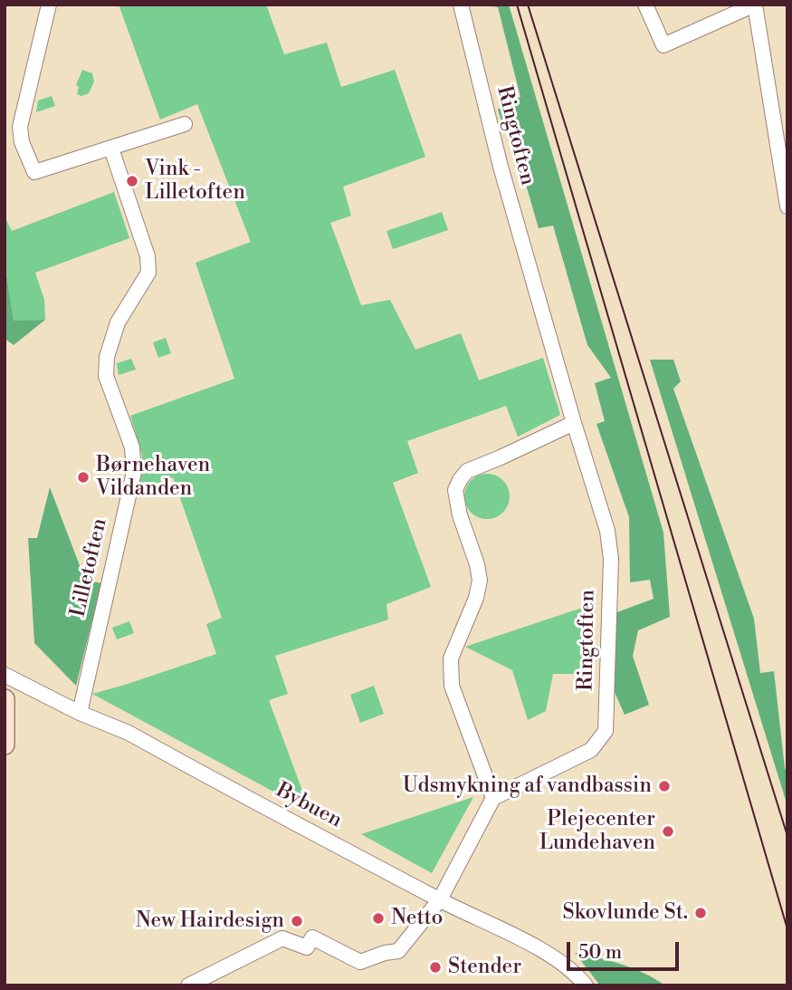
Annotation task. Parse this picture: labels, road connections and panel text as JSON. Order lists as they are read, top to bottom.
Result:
{
  "streets": {
    "street": ["Ringtoften", "Lilletoften", "Bybuen"]
  },
  "crossings": [
    ["Lilletoften", "Bybuen"]
  ],
  "places": [
    "Vink - Lilletoften",
    "Børnehaven Vildanden",
    "Udsmykning af vandbassin",
    "Plejecenter Lundehaven",
    "Skovlunde St.",
    "Netto",
    "New Hairdesign",
    "Stender"
  ],
  "scale_bar": "50 m"
}
